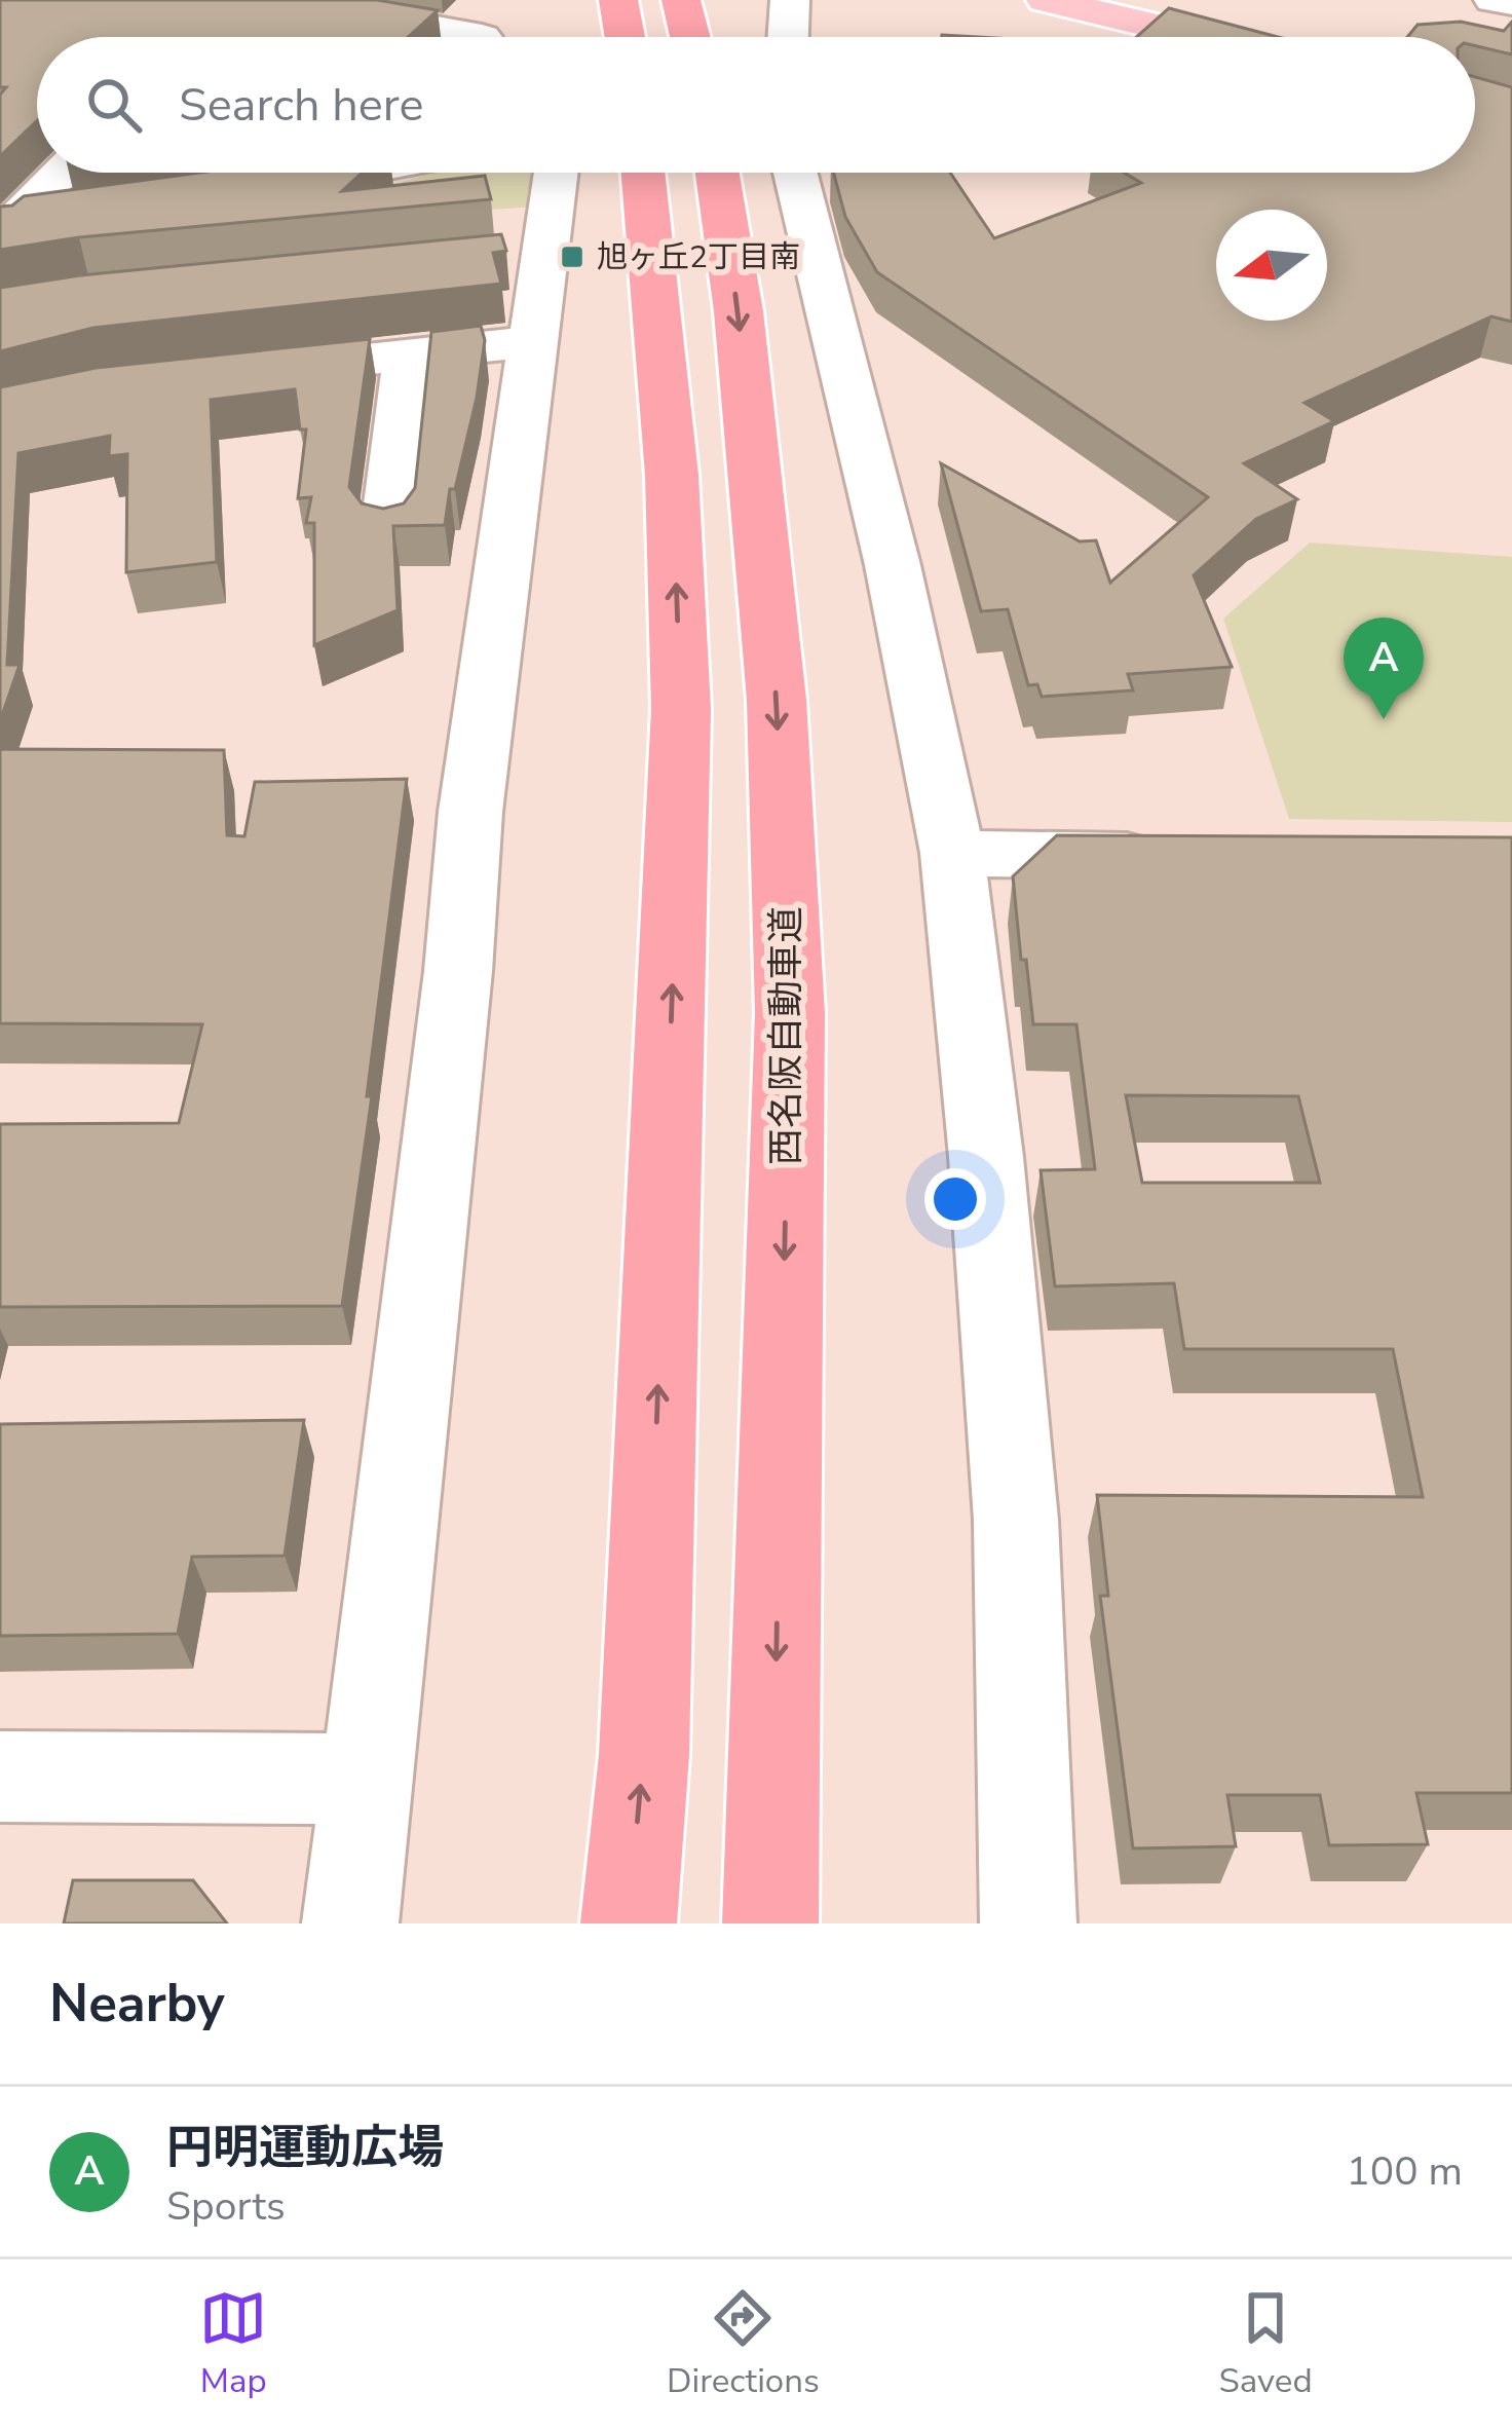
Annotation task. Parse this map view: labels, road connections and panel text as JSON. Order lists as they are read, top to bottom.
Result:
{
  "streets": {
    "highway": ["西名阪自動車道"]
  },
  "places": {
    "transit": ["旭ヶ丘2丁目南"]
  },
  "north": "left",
  "page": {
    "search": "Search here",
    "pins": "A",
    "heading": "Nearby",
    "list": [
      {
        "mark": "A",
        "name": "円明運動広場",
        "note": "Sports",
        "value": "100 m"
      }
    ],
    "nav": ["Map", "Directions", "Saved"]
  }
}
